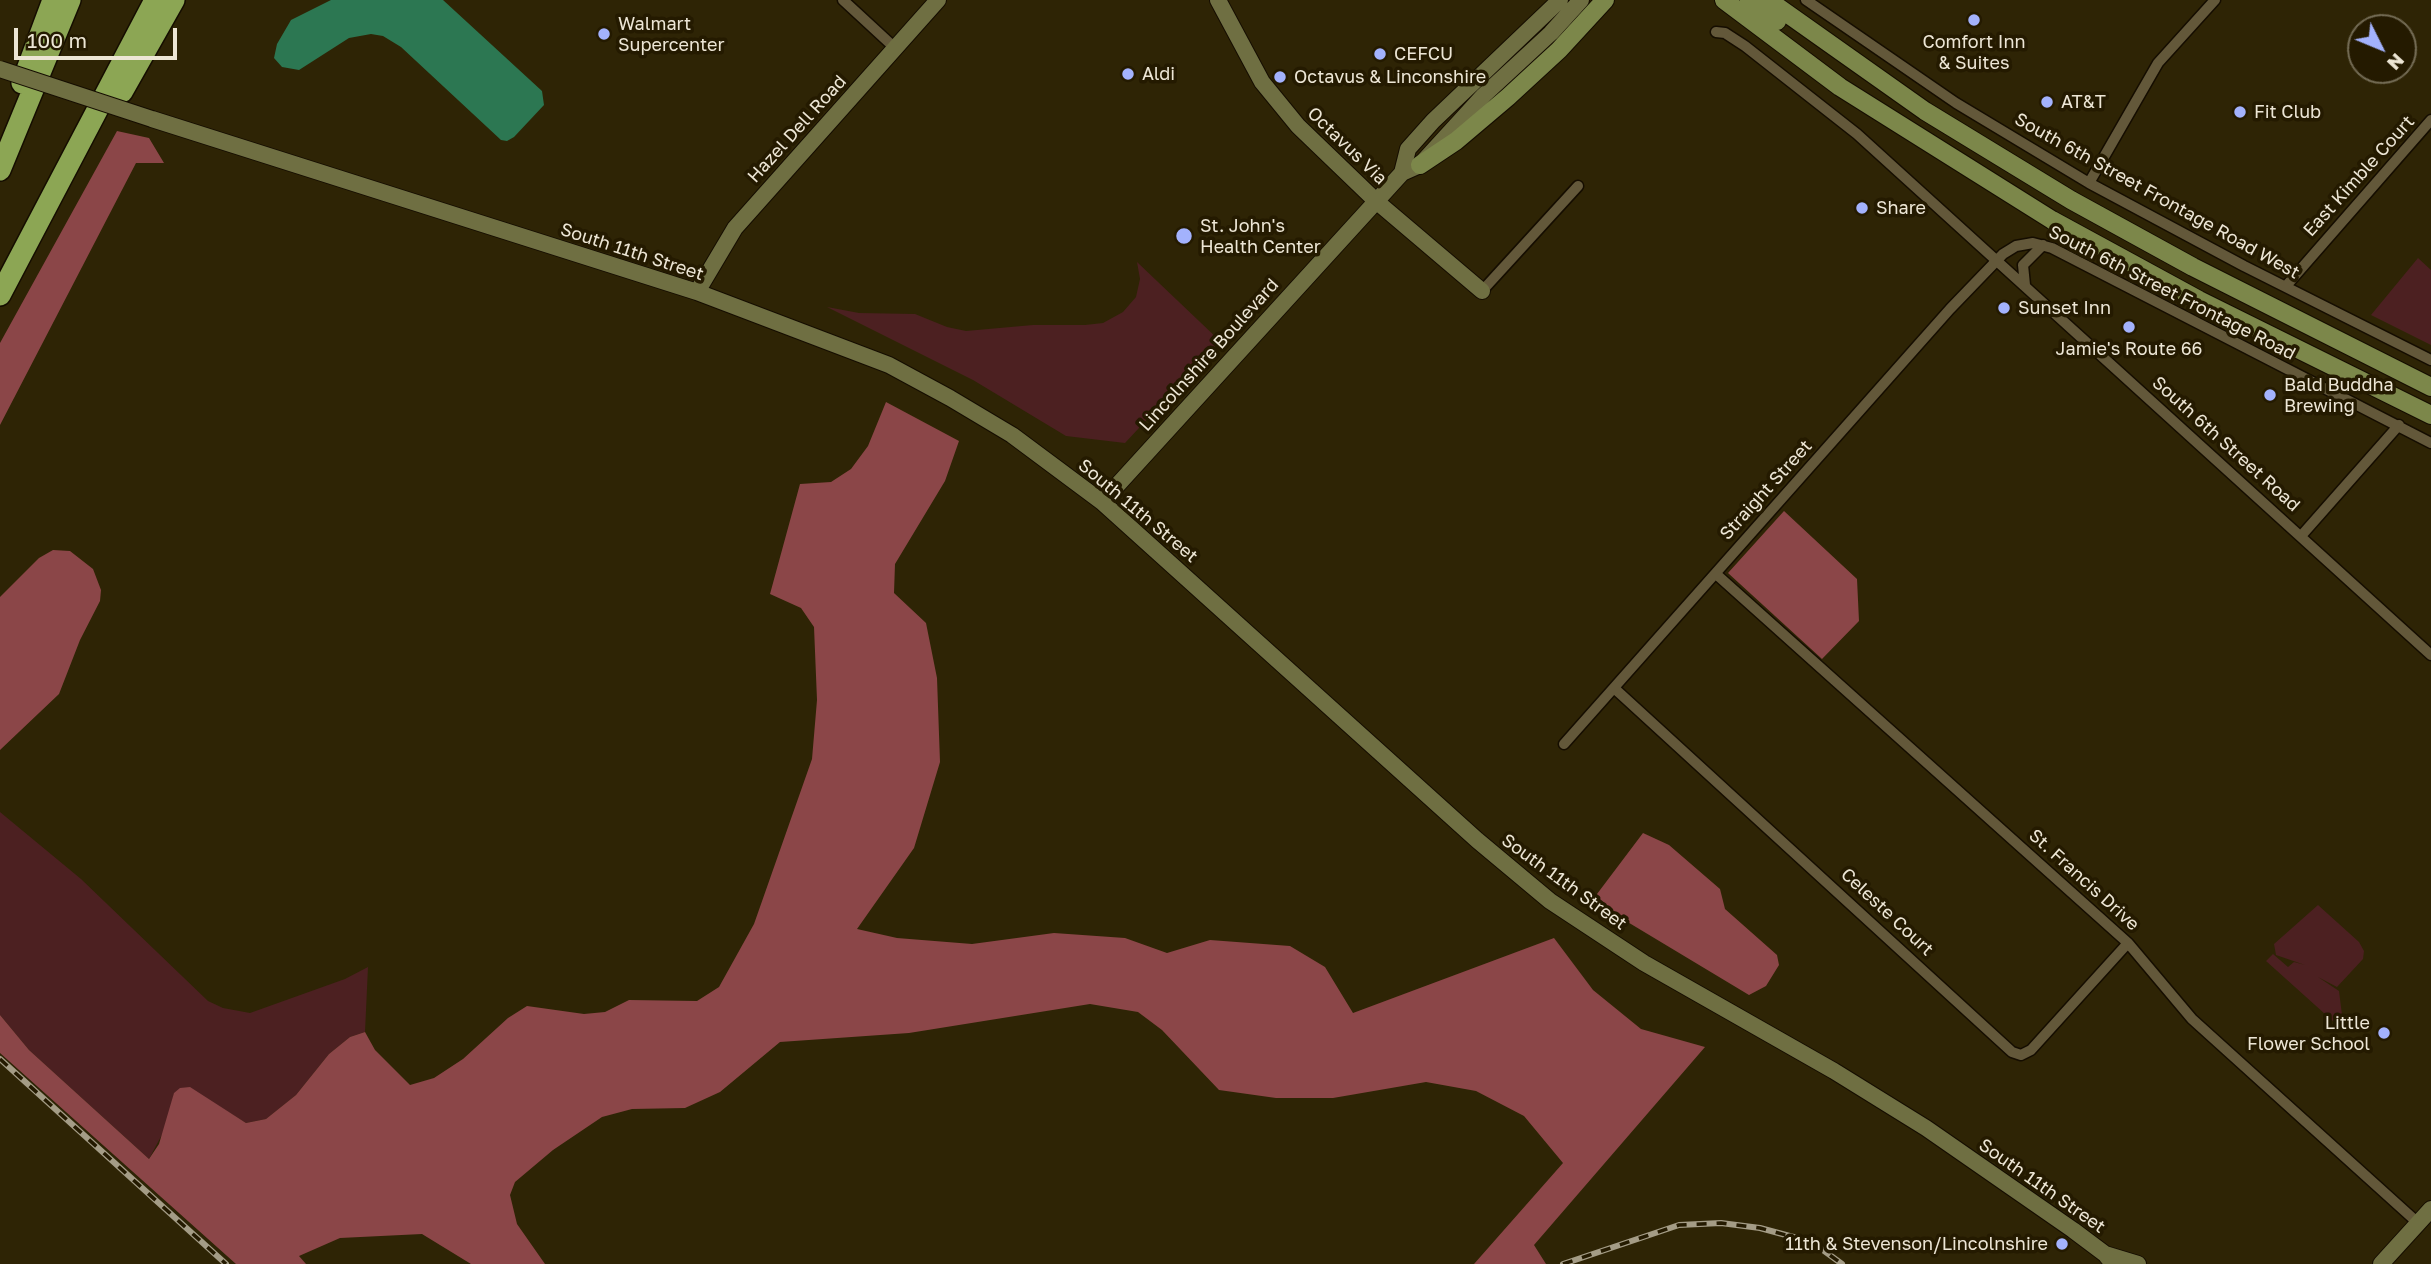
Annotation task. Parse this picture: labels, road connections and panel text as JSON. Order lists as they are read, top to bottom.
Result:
{
  "streets": {
    "street": [
      "Hazel Dell Road",
      "Octavus Via",
      "East Kimble Court",
      "South 6th Street Frontage Road West",
      "South 11th Street",
      "South 6th Street Frontage Road",
      "Lincolnshire Boulevard",
      "South 6th Street Road",
      "Straight Street",
      "St. Francis Drive",
      "Celeste Court"
    ]
  },
  "crossings": [
    ["Hazel Dell Road", "South 11th Street"],
    ["Octavus Via", "Lincolnshire Boulevard"],
    ["East Kimble Court", "South 6th Street Frontage Road West"],
    ["South 11th Street", "Lincolnshire Boulevard"],
    ["South 6th Street Frontage Road", "South 6th Street Road"],
    ["South 6th Street Frontage Road", "Straight Street"],
    ["South 6th Street Road", "Straight Street"],
    ["Straight Street", "St. Francis Drive"],
    ["Straight Street", "Celeste Court"],
    ["St. Francis Drive", "Celeste Court"]
  ],
  "places": [
    "Comfort Inn & Suites",
    "Walmart Supercenter",
    "CEFCU",
    "Aldi",
    "Octavus & Linconshire",
    "AT&T",
    "Fit Club",
    "Share",
    "St. John's Health Center",
    "Sunset Inn",
    "Jamie's Route 66",
    "Bald Buddha Brewing",
    "Little Flower School",
    "11th & Stevenson/Lincolnshire"
  ],
  "scale_bar": "100 m",
  "north": "bottom right"
}
